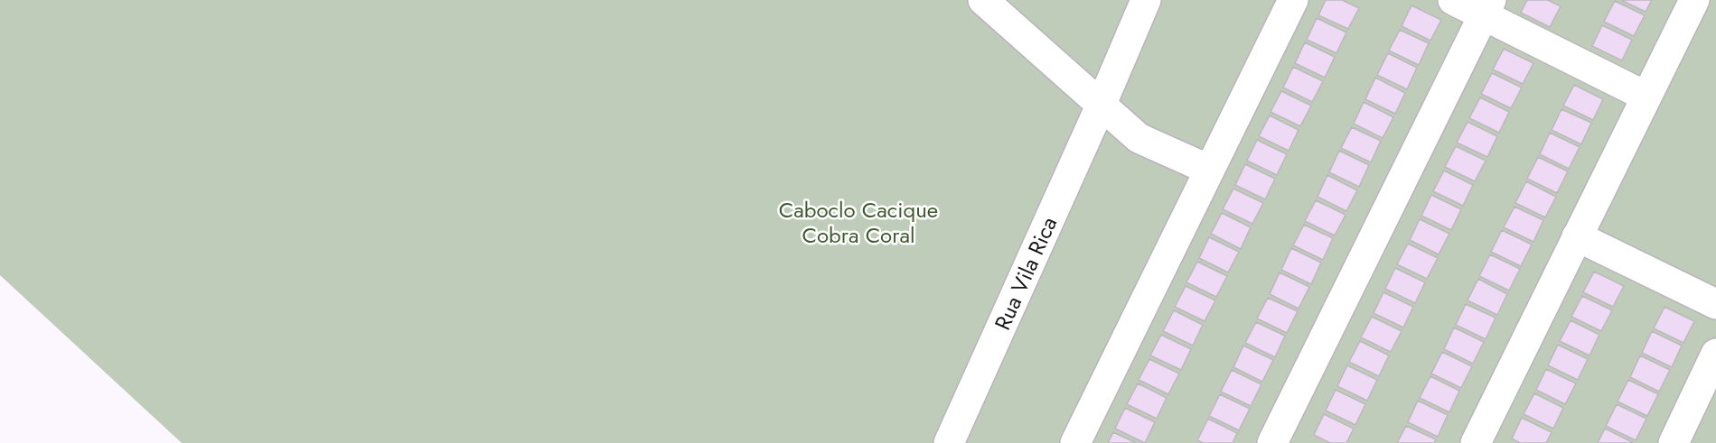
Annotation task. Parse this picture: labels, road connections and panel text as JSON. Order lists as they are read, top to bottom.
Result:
{
  "streets": {
    "street": ["Rua Vila Rica"]
  },
  "parks": ["Caboclo Cacique Cobra Coral"]
}
